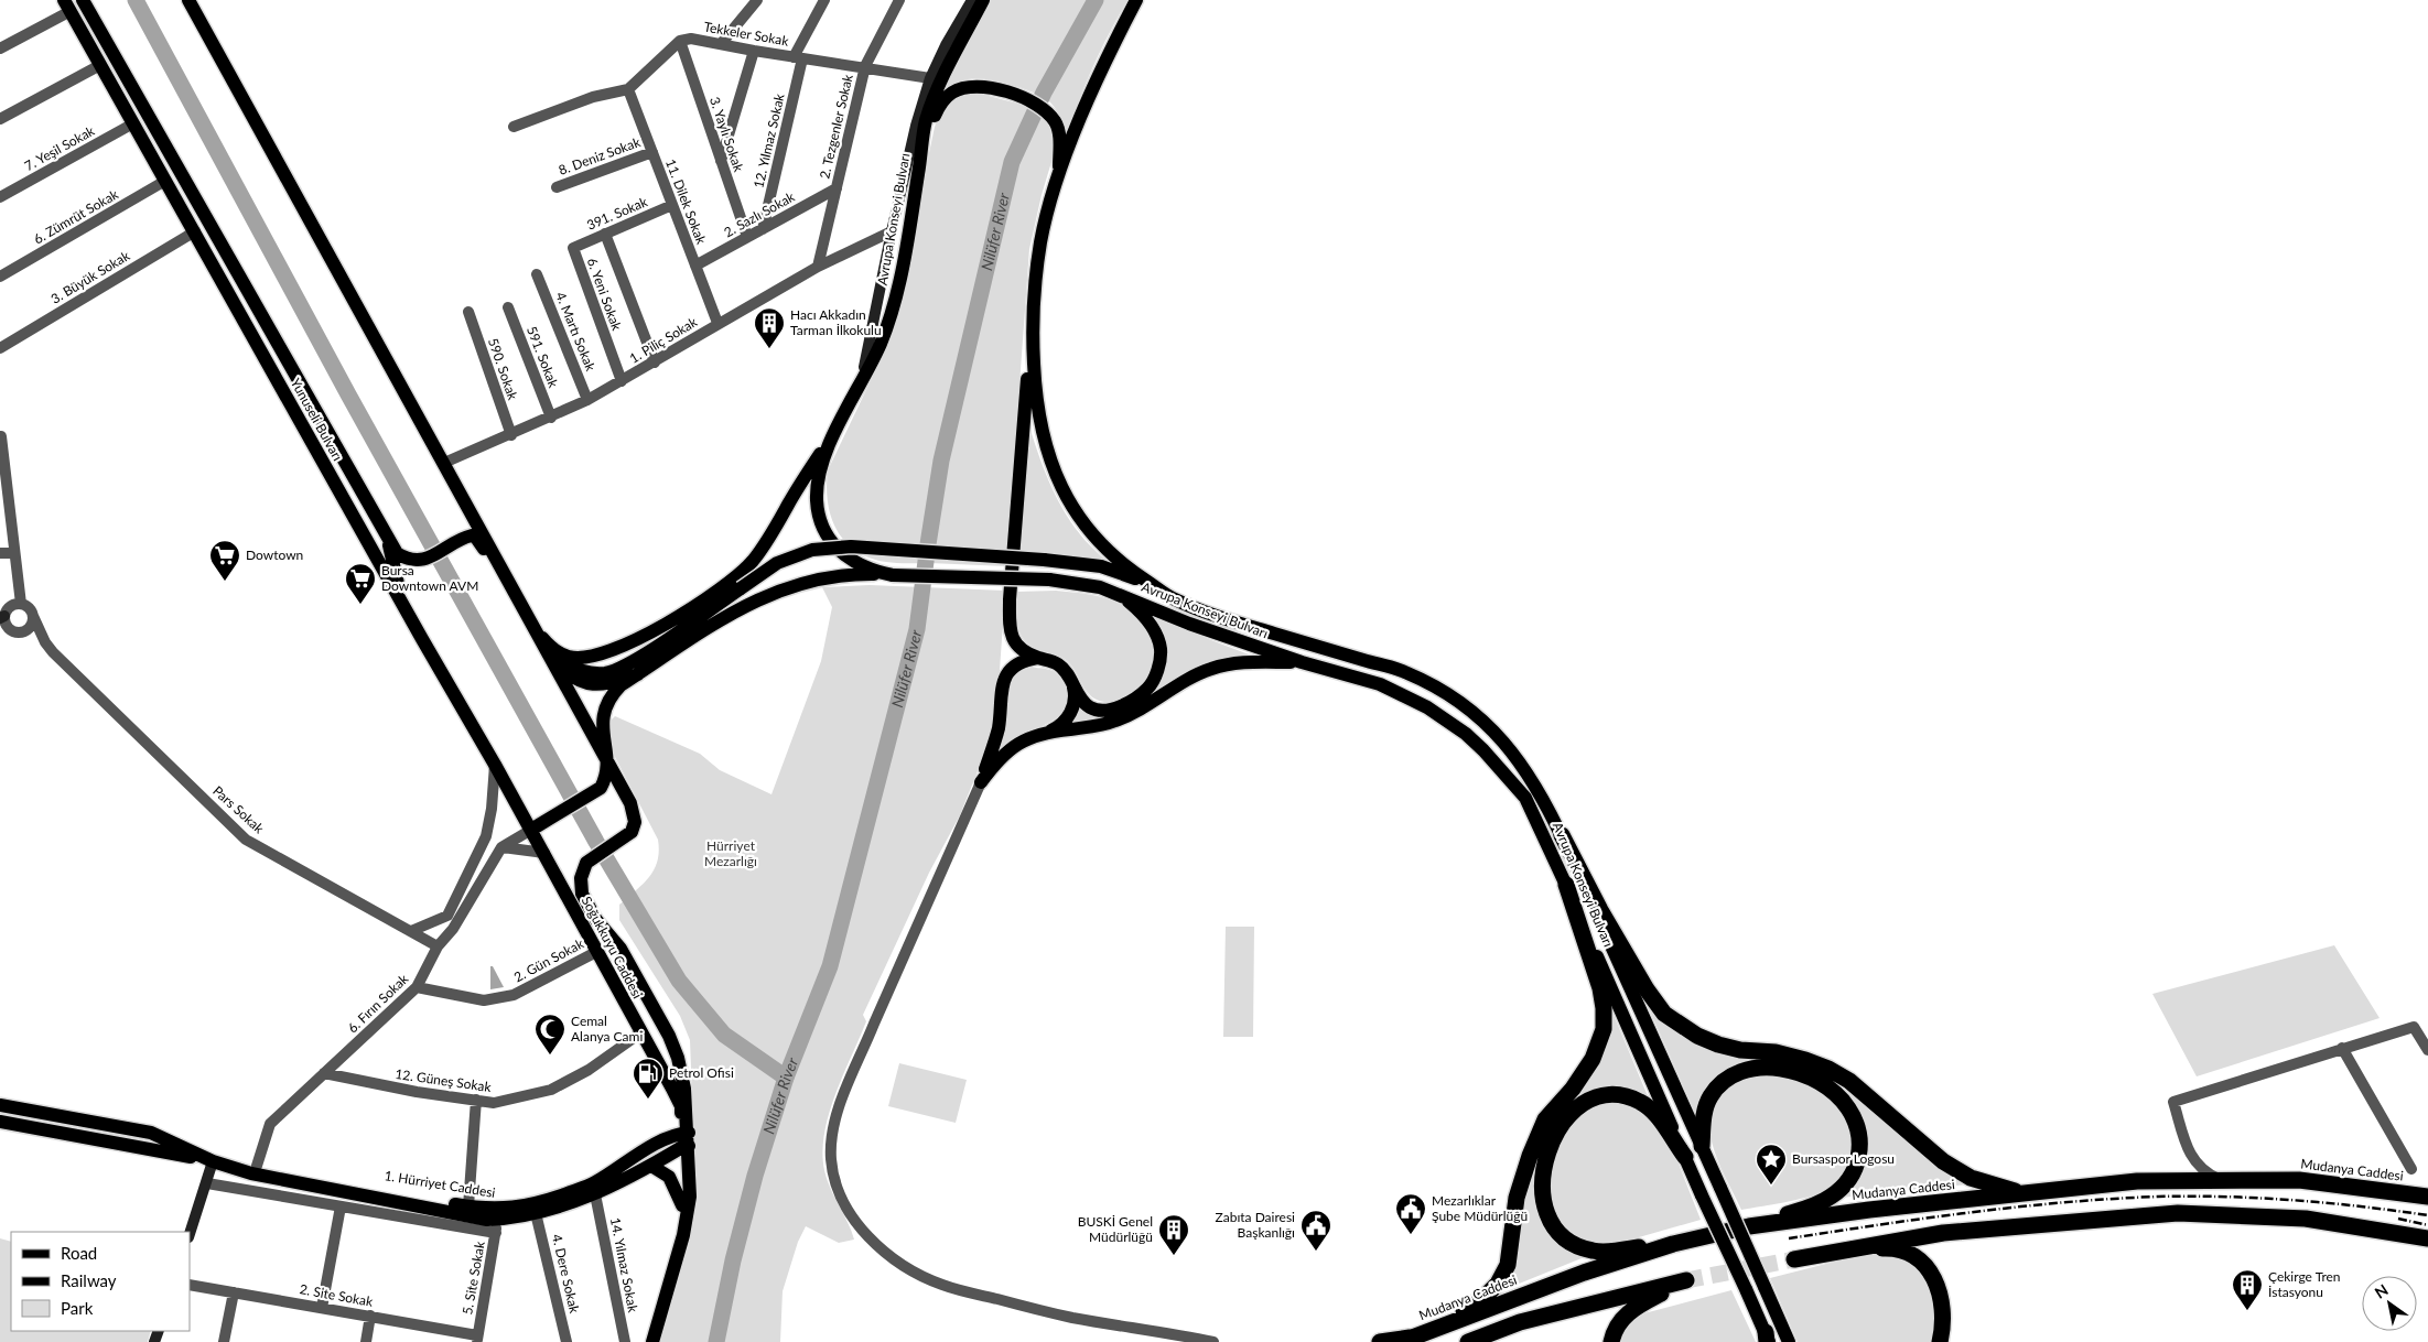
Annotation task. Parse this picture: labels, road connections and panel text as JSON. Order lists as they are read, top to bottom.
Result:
{
  "streets": {
    "highway": ["Mudanya Caddesi"],
    "main road": [
      "Avrupa Konseyi Bulvarı",
      "Yunuseli Bulvarı",
      "Soğukkuyu Caddesi",
      "1. Hürriyet Caddesi"
    ],
    "street": [
      "Tekkeler Sokak",
      "2. Tezgenler Sokak",
      "3. Yaylı Sokak",
      "12. Yılmaz Sokak",
      "7. Yeşil Sokak",
      "8. Deniz Sokak",
      "11. Dilek Sokak",
      "391. Sokak",
      "2. Sazlı Sokak",
      "6. Zümrüt Sokak",
      "3. Büyük Sokak",
      "6. Yeni Sokak",
      "4. Martı Sokak",
      "1. Piliç Sokak",
      "591. Sokak",
      "590. Sokak",
      "Pars Sokak",
      "2. Gün Sokak",
      "6. Fırın Sokak",
      "12. Güneş Sokak",
      "14. Yılmaz Sokak",
      "4. Dere Sokak",
      "5. Site Sokak",
      "2. Site Sokak"
    ]
  },
  "crossings": [
    ["Tekkeler Sokak", "2. Tezgenler Sokak"],
    ["Tekkeler Sokak", "3. Yaylı Sokak"],
    ["Tekkeler Sokak", "12. Yılmaz Sokak"],
    ["2. Tezgenler Sokak", "2. Sazlı Sokak"],
    ["2. Tezgenler Sokak", "1. Piliç Sokak"],
    ["3. Yaylı Sokak", "2. Sazlı Sokak"],
    ["12. Yılmaz Sokak", "2. Sazlı Sokak"],
    ["7. Yeşil Sokak", "Yunuseli Bulvarı"],
    ["8. Deniz Sokak", "11. Dilek Sokak"],
    ["11. Dilek Sokak", "391. Sokak"],
    ["11. Dilek Sokak", "2. Sazlı Sokak"],
    ["11. Dilek Sokak", "1. Piliç Sokak"],
    ["391. Sokak", "6. Yeni Sokak"],
    ["6. Zümrüt Sokak", "Yunuseli Bulvarı"],
    ["3. Büyük Sokak", "Yunuseli Bulvarı"],
    ["6. Yeni Sokak", "1. Piliç Sokak"],
    ["4. Martı Sokak", "1. Piliç Sokak"],
    ["1. Piliç Sokak", "591. Sokak"],
    ["1. Piliç Sokak", "590. Sokak"],
    ["Yunuseli Bulvarı", "Soğukkuyu Caddesi"],
    ["Yunuseli Bulvarı", "6. Fırın Sokak"],
    ["Pars Sokak", "6. Fırın Sokak"],
    ["Soğukkuyu Caddesi", "2. Gün Sokak"],
    ["Soğukkuyu Caddesi", "12. Güneş Sokak"],
    ["Soğukkuyu Caddesi", "1. Hürriyet Caddesi"],
    ["2. Gün Sokak", "6. Fırın Sokak"],
    ["6. Fırın Sokak", "12. Güneş Sokak"],
    ["6. Fırın Sokak", "1. Hürriyet Caddesi"],
    ["1. Hürriyet Caddesi", "14. Yılmaz Sokak"],
    ["1. Hürriyet Caddesi", "4. Dere Sokak"],
    ["1. Hürriyet Caddesi", "5. Site Sokak"],
    ["5. Site Sokak", "2. Site Sokak"]
  ],
  "water": ["Nilüfer River"],
  "parks": ["Hürriyet Mezarlığı"],
  "places": {
    "building": ["Hacı Akkadın Tarman İlkokulu", "BUSKİ Genel Müdürlüğü", "Çekirge Tren İstasyonu"],
    "supermarket": ["Dowtown", "Bursa Downtown AVM"],
    "mosque": ["Cemal Alanya Cami"],
    "fuel station": ["Petrol Ofisi"],
    "place": ["Bursaspor Logosu"],
    "public building": ["Mezarlıklar Şube Müdürlüğü", "Zabıta Dairesi Başkanlığı"]
  },
  "legend": ["Road", "Railway", "Park"],
  "north": "top left"
}
